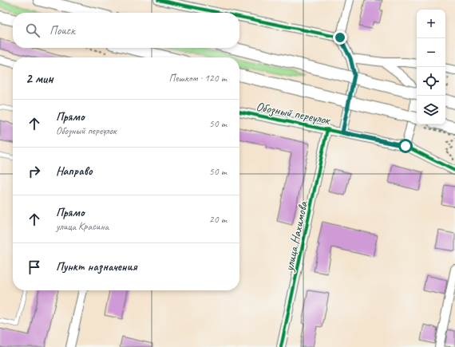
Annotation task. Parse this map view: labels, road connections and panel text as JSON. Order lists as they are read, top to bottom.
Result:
{
  "streets": {
    "street": ["Обозный переулок", "улица Нахимова"]
  },
  "crossings": [
    ["Обозный переулок", "улица Нахимова"]
  ],
  "page": {
    "map_buttons": ["+", "−"],
    "search": "Поиск",
    "heading": ["2 мин", "Пешком · 120 m"],
    "list": [
      ["Прямо", "Обозный переулок", "50 m"],
      ["Направо", "50 m"],
      ["Прямо", "улица Красина", "20 m"],
      "Пункт назначения"
    ]
  }
}
